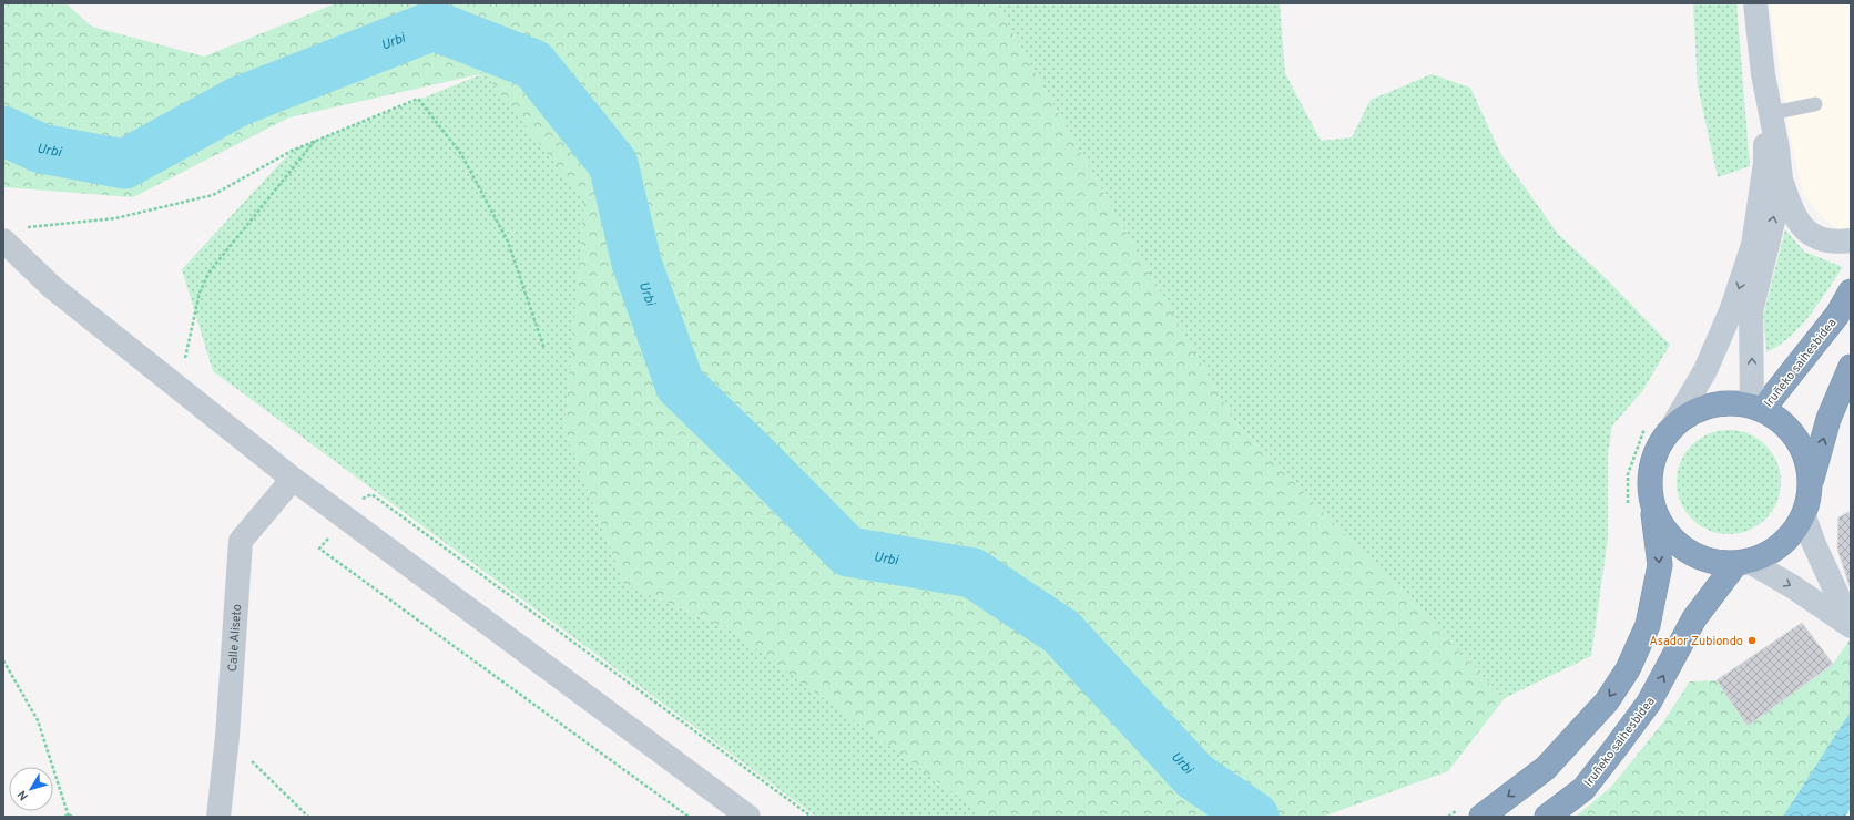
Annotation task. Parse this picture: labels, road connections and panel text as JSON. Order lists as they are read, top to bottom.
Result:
{
  "streets": {
    "highway": ["Iruñeko saihesbidea"],
    "street": ["Calle Aliseto"]
  },
  "water": ["Urbi"],
  "places": ["Asador Zubiondo"],
  "north": "bottom left"
}
